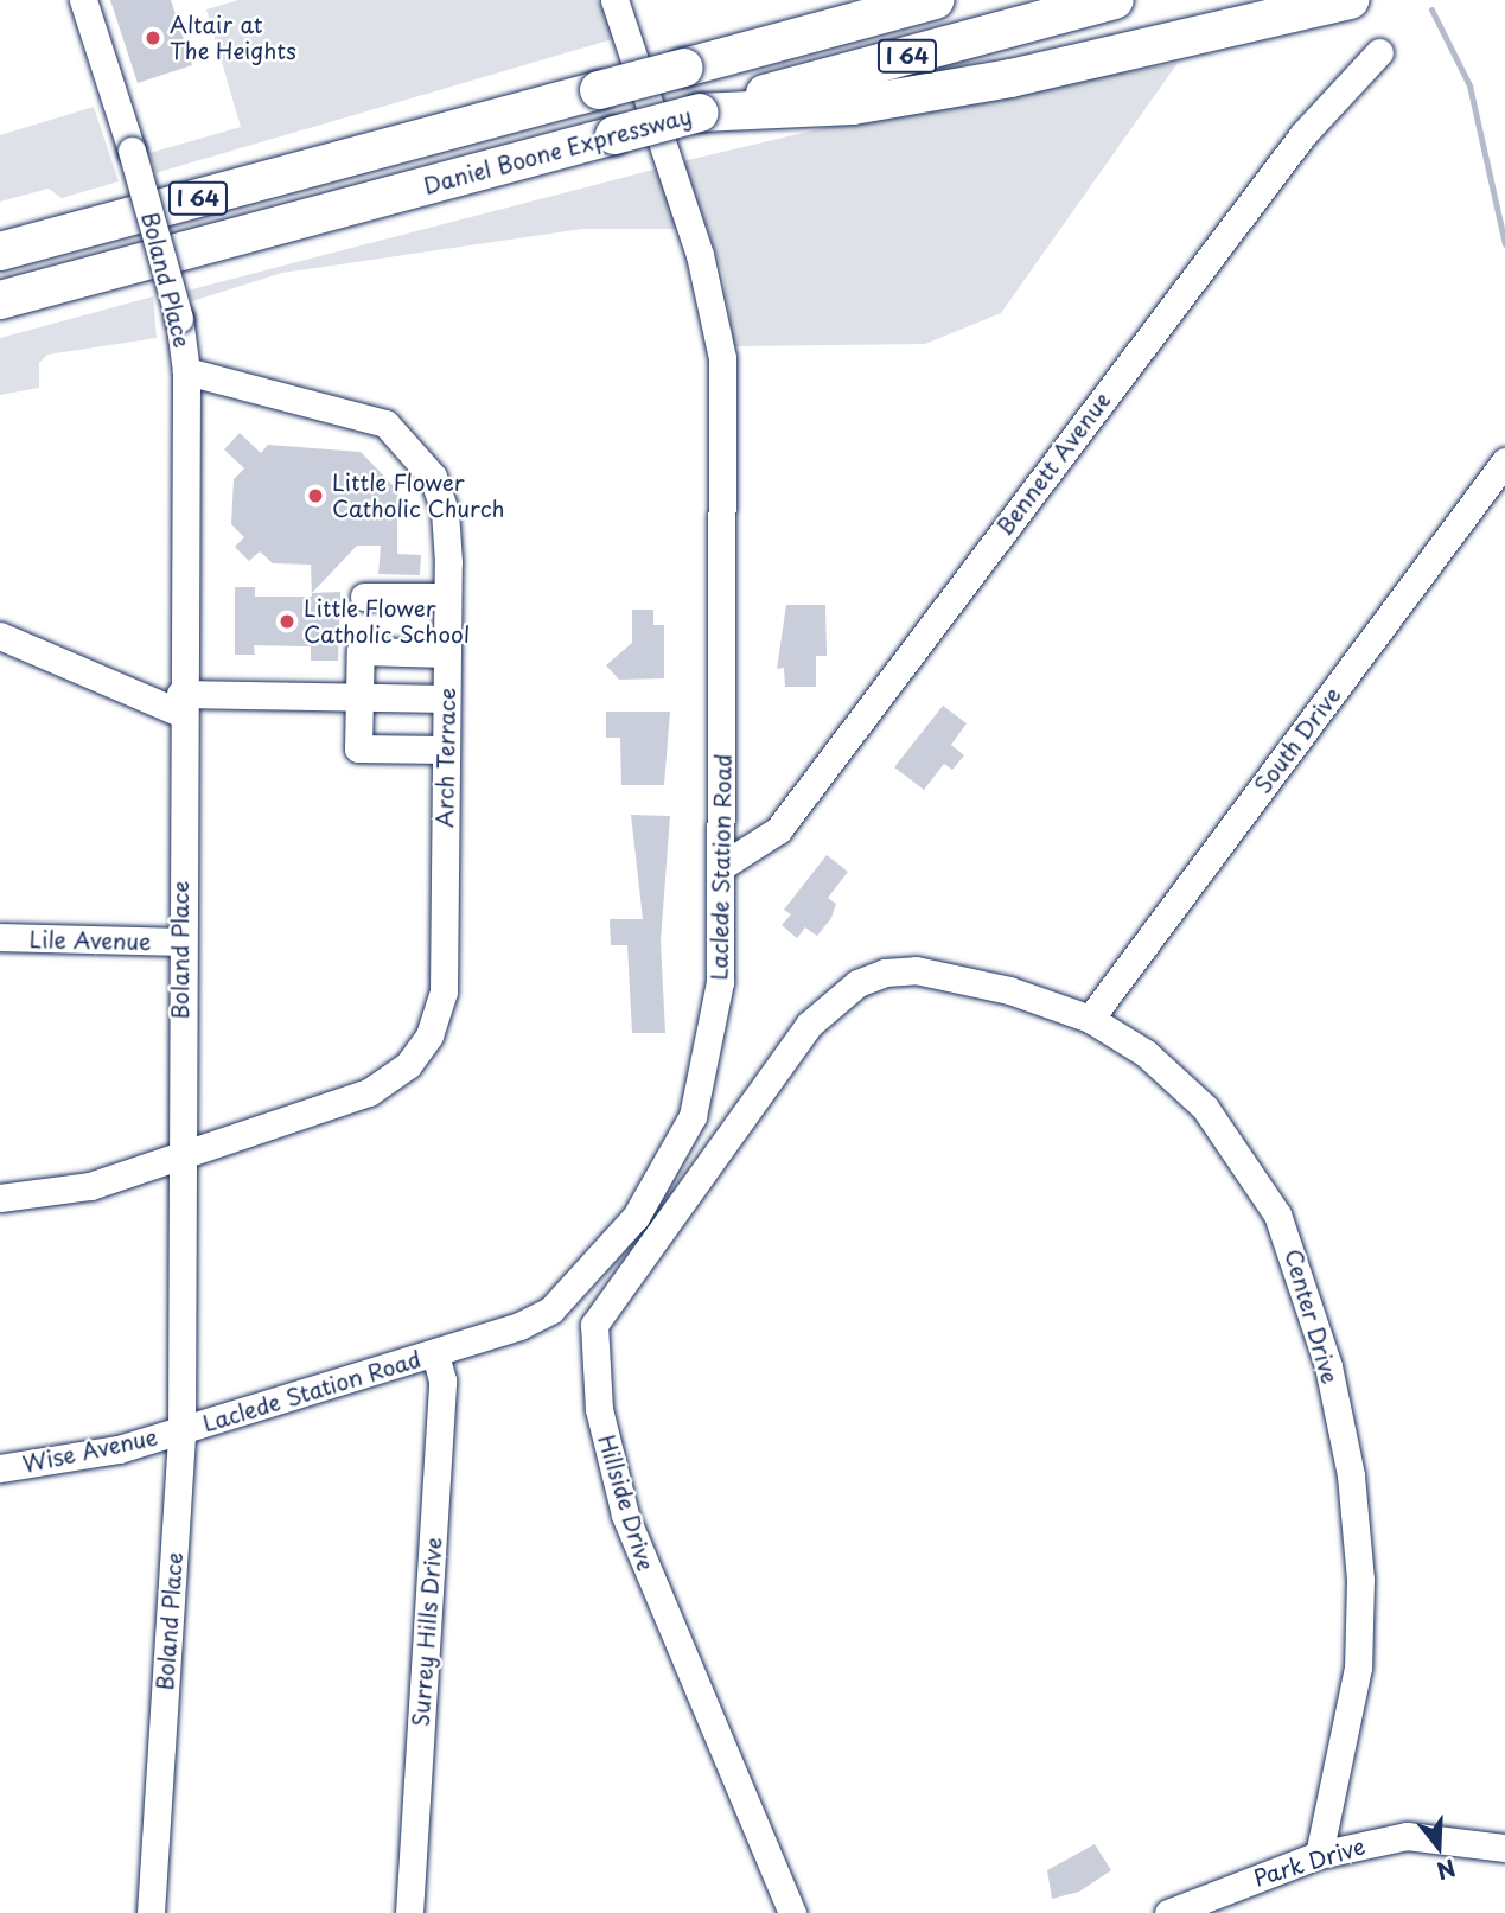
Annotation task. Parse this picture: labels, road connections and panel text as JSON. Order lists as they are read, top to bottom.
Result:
{
  "streets": {
    "highway": ["I 64", "Daniel Boone Expressway"],
    "street": [
      "Boland Place",
      "Bennett Avenue",
      "South Drive",
      "Arch Terrace",
      "Laclede Station Road",
      "Lile Avenue",
      "Center Drive",
      "Wise Avenue",
      "Hillside Drive",
      "Surrey Hills Drive",
      "Park Drive"
    ]
  },
  "crossings": [
    ["Boland Place", "Arch Terrace"],
    ["Boland Place", "Laclede Station Road"],
    ["Boland Place", "Lile Avenue"],
    ["Boland Place", "Wise Avenue"],
    ["Bennett Avenue", "Laclede Station Road"],
    ["South Drive", "Center Drive"],
    ["Laclede Station Road", "Wise Avenue"],
    ["Laclede Station Road", "Surrey Hills Drive"],
    ["Center Drive", "Hillside Drive"],
    ["Center Drive", "Park Drive"]
  ],
  "places": ["Altair at The Heights", "Little Flower Catholic Church", "Little Flower Catholic School"],
  "north": "bottom"
}
